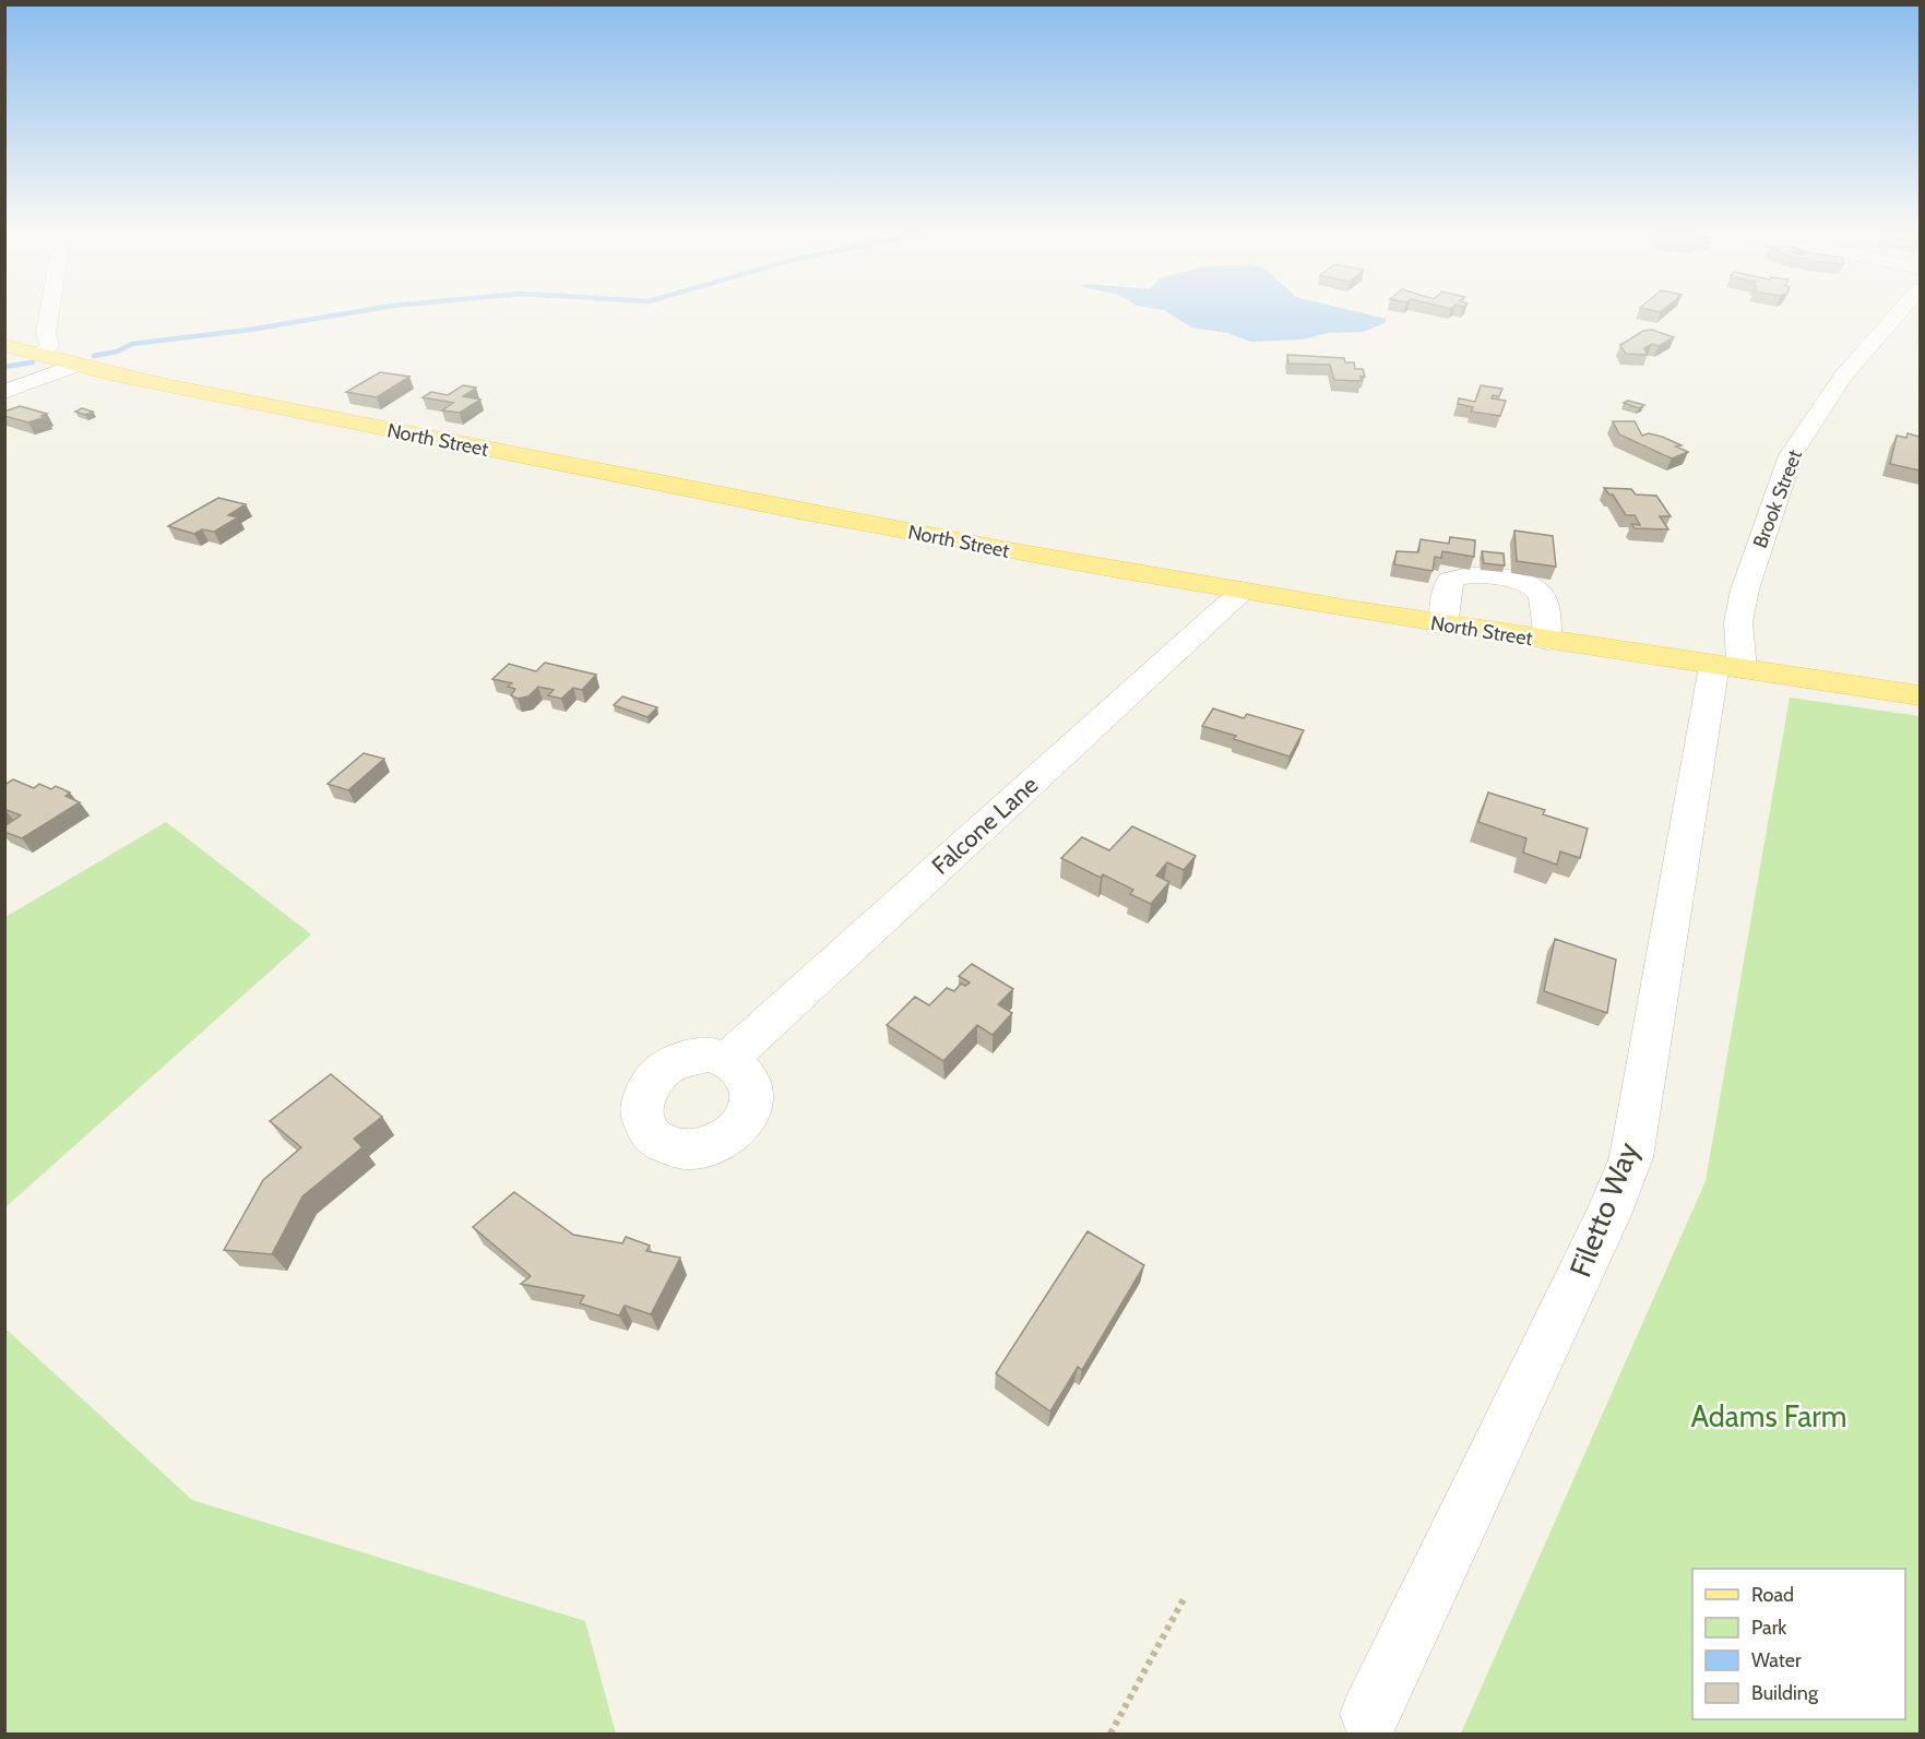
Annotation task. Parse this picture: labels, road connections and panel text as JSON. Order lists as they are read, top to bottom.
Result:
{
  "streets": {
    "main road": ["North Street"],
    "street": ["Brook Street", "Falcone Lane", "Filetto Way"]
  },
  "crossings": [
    ["North Street", "Brook Street"],
    ["North Street", "Falcone Lane"],
    ["North Street", "Filetto Way"],
    ["Brook Street", "Filetto Way"]
  ],
  "parks": ["Adams Farm"],
  "legend": [
    "Road",
    "Park",
    "Water",
    "Building"
  ]
}
